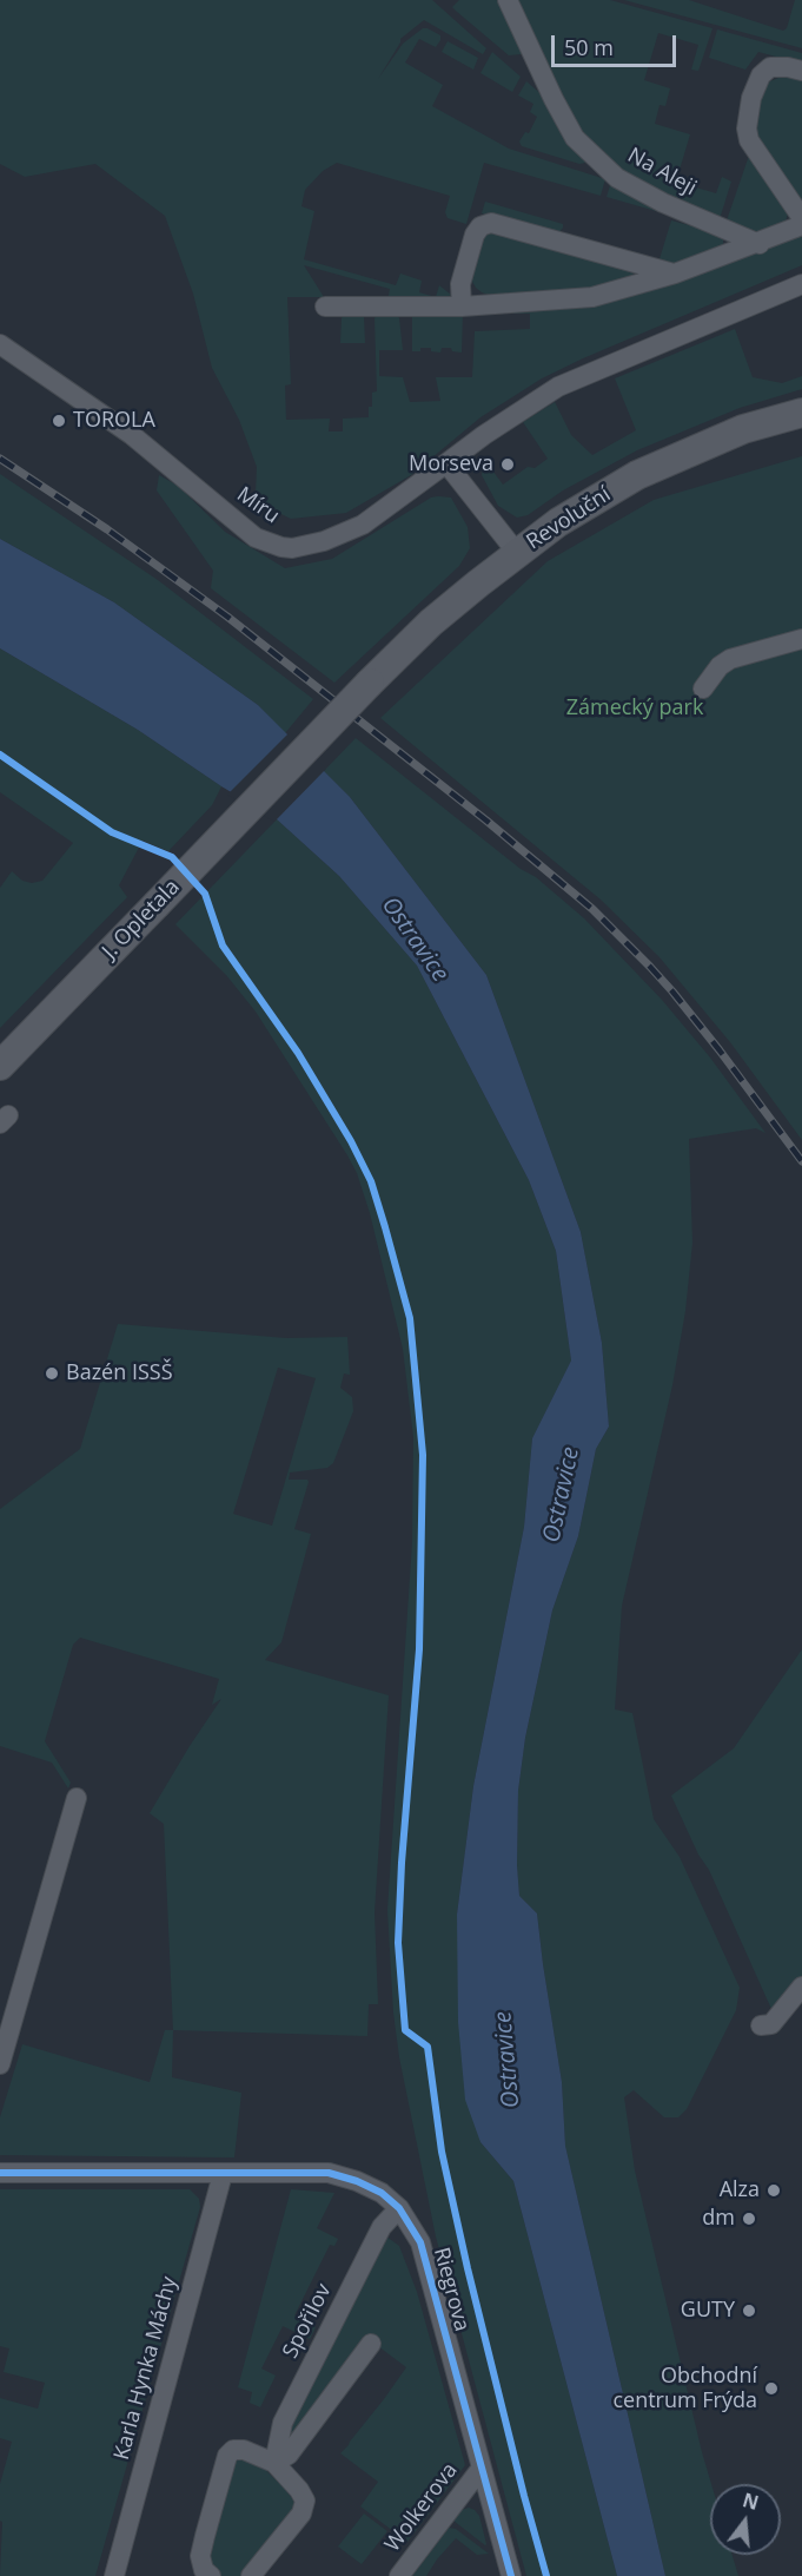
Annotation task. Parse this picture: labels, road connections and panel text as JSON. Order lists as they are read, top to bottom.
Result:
{
  "streets": {
    "main road": ["Revoluční", "J. Opletala"],
    "street": [
      "Na Aleji",
      "Míru",
      "Riegrova",
      "Spořilov",
      "Karla Hynka Máchy",
      "Wolkerova"
    ]
  },
  "crossings": [
    ["Revoluční", "J. Opletala"],
    ["Riegrova", "Spořilov"],
    ["Riegrova", "Karla Hynka Máchy"],
    ["Riegrova", "Wolkerova"]
  ],
  "water": ["Ostravice"],
  "parks": ["Zámecký park"],
  "places": [
    "TOROLA",
    "Morseva",
    "Bazén ISSŠ",
    "Alza",
    "dm",
    "GUTY",
    "Obchodní centrum Frýda"
  ],
  "scale_bar": "50 m",
  "north": "top"
}
